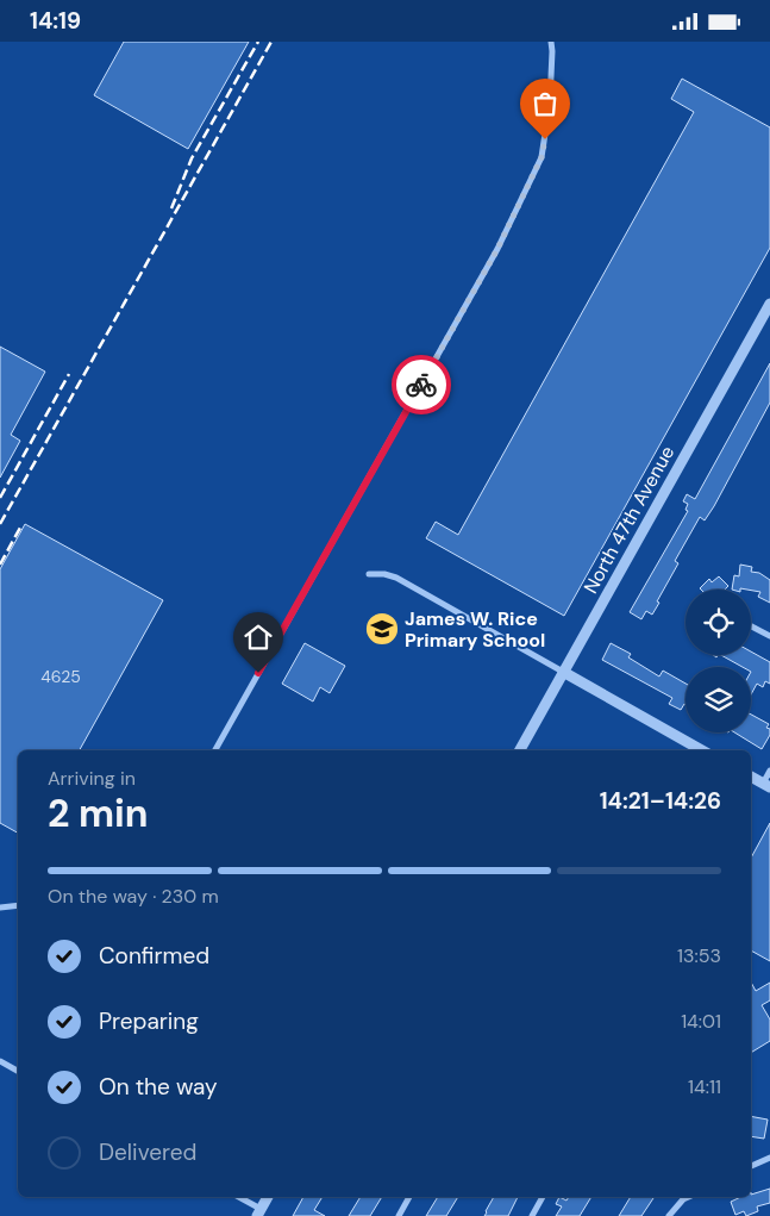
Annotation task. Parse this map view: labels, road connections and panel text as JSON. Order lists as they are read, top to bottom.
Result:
{
  "streets": {
    "street": ["North 47th Avenue"]
  },
  "places": {
    "school or university": ["James W. Rice Primary School"]
  },
  "house_numbers": ["4625"],
  "page": {
    "status": "14:19",
    "heading": ["2 min", "Arriving in", "14:21–14:26"],
    "bar": "On the way · 230 m",
    "list": [
      ["Confirmed", "13:53"],
      ["Preparing", "14:01"],
      ["On the way", "14:11"],
      "Delivered"
    ]
  }
}
